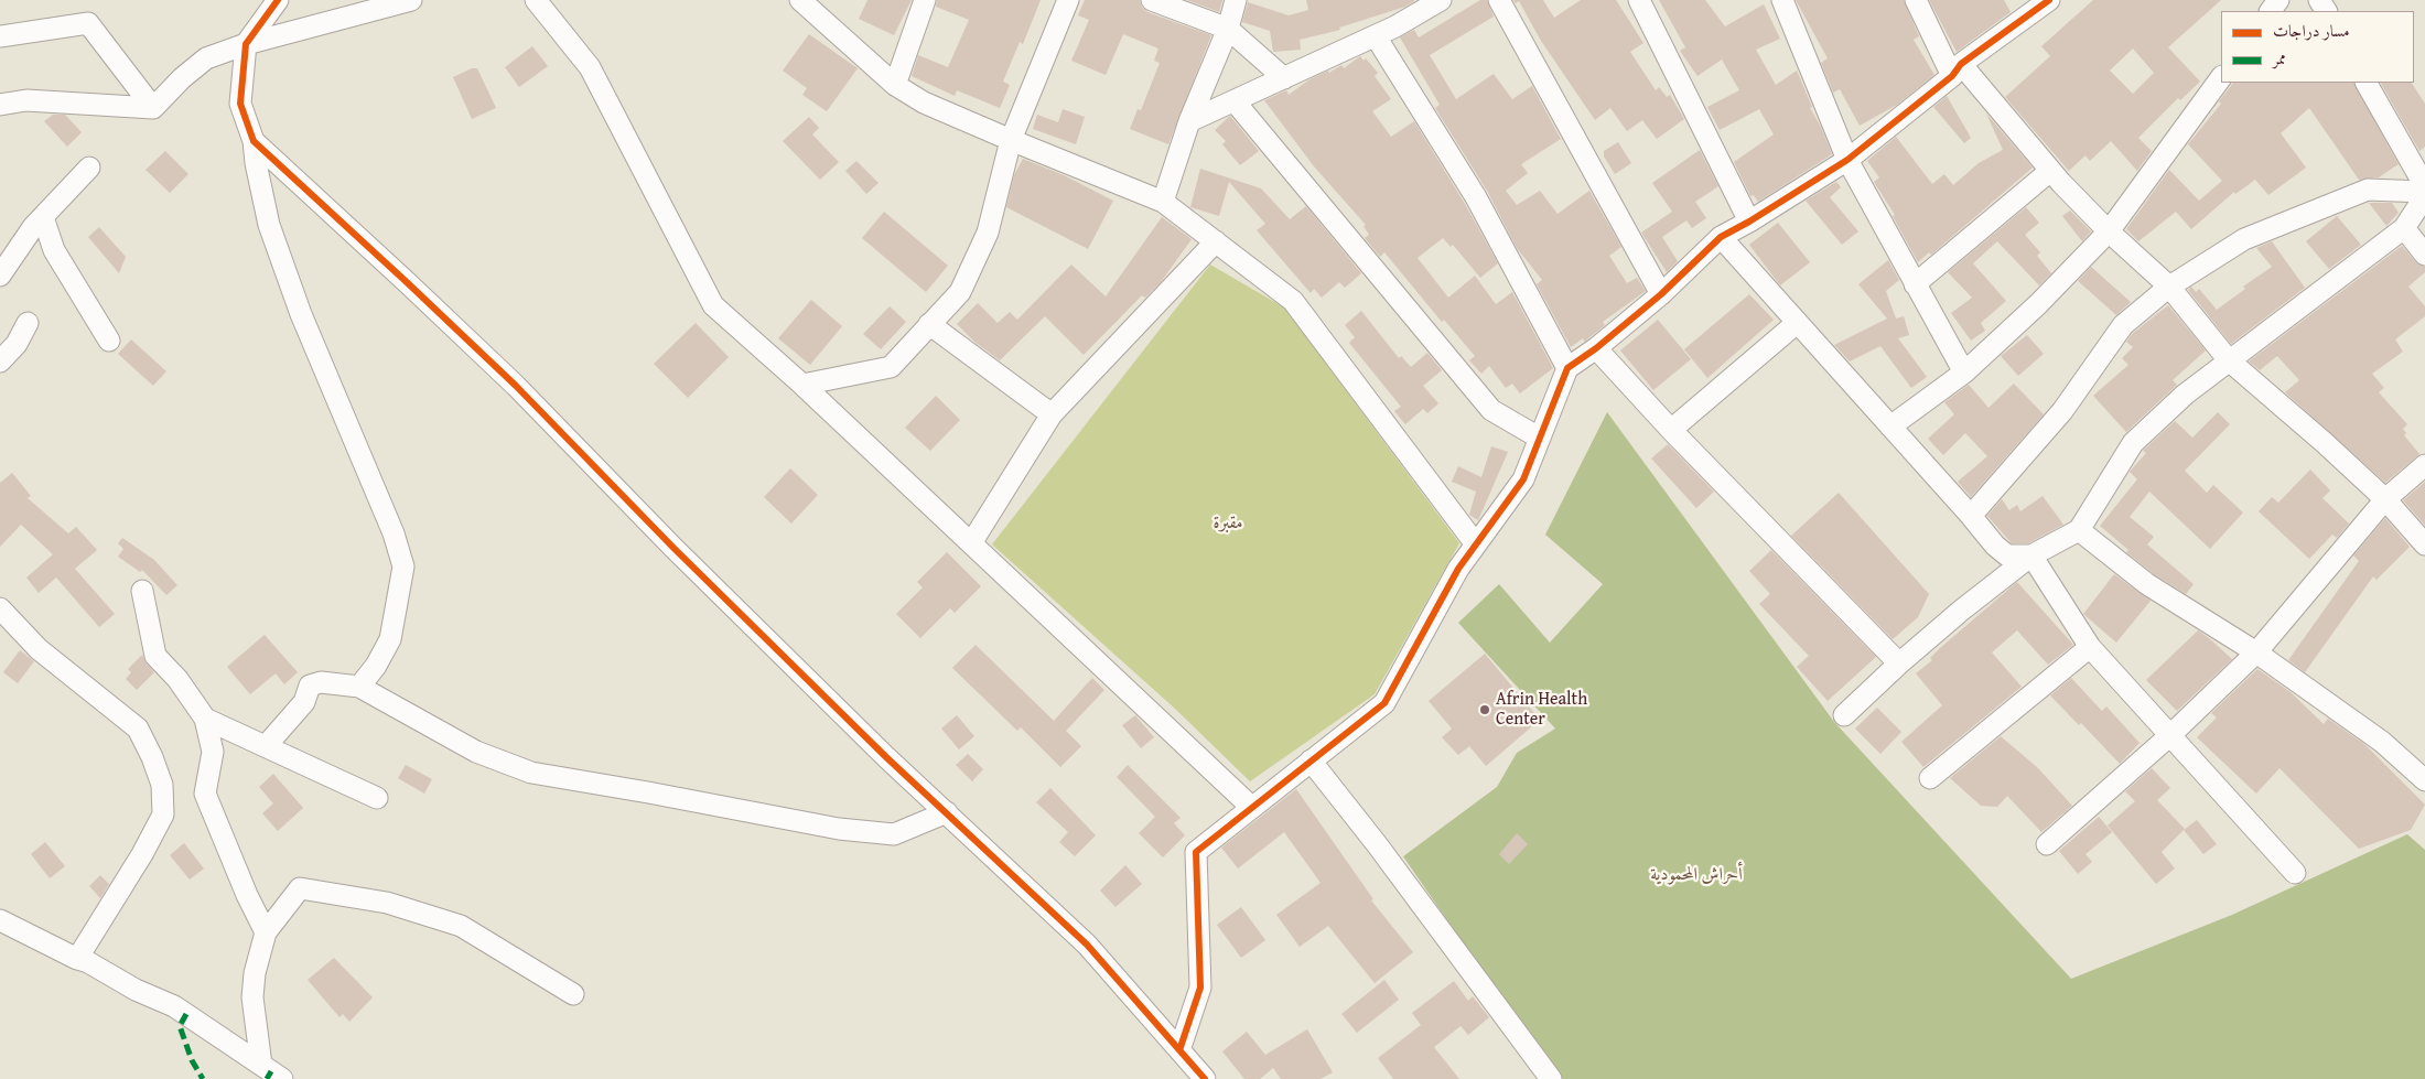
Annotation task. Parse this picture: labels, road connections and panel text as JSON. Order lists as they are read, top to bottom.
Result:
{
  "parks": ["مقبرة", "أحراش المحمودية"],
  "places": ["Afrin Health Center"],
  "legend": ["مسار دراجات", "ممر"]
}
